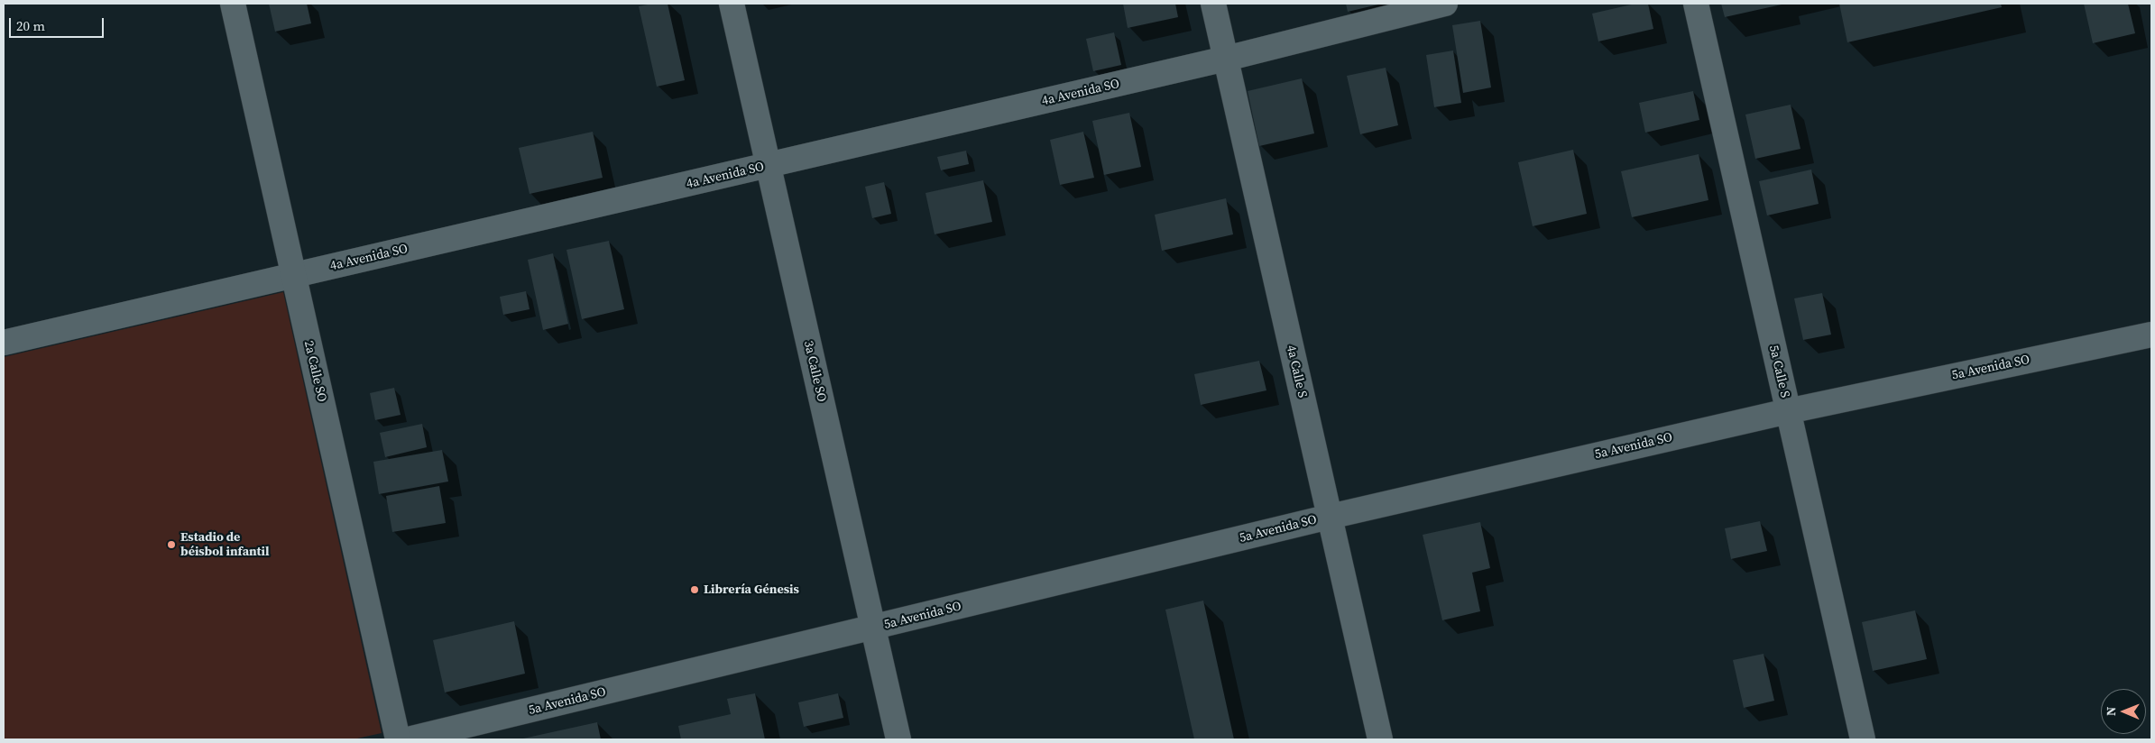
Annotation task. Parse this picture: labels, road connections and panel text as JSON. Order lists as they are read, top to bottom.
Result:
{
  "streets": {
    "street": [
      "4a Avenida SO",
      "5a Avenida SO",
      "2a Calle SO",
      "3a Calle SO",
      "4a Calle S",
      "5a Calle S"
    ]
  },
  "crossings": [
    ["4a Avenida SO", "2a Calle SO"],
    ["4a Avenida SO", "3a Calle SO"],
    ["4a Avenida SO", "4a Calle S"],
    ["5a Avenida SO", "3a Calle SO"],
    ["5a Avenida SO", "4a Calle S"],
    ["5a Avenida SO", "5a Calle S"]
  ],
  "places": ["Estadio de béisbol infantil", "Librería Génesis"],
  "scale_bar": "20 m",
  "north": "left"
}
